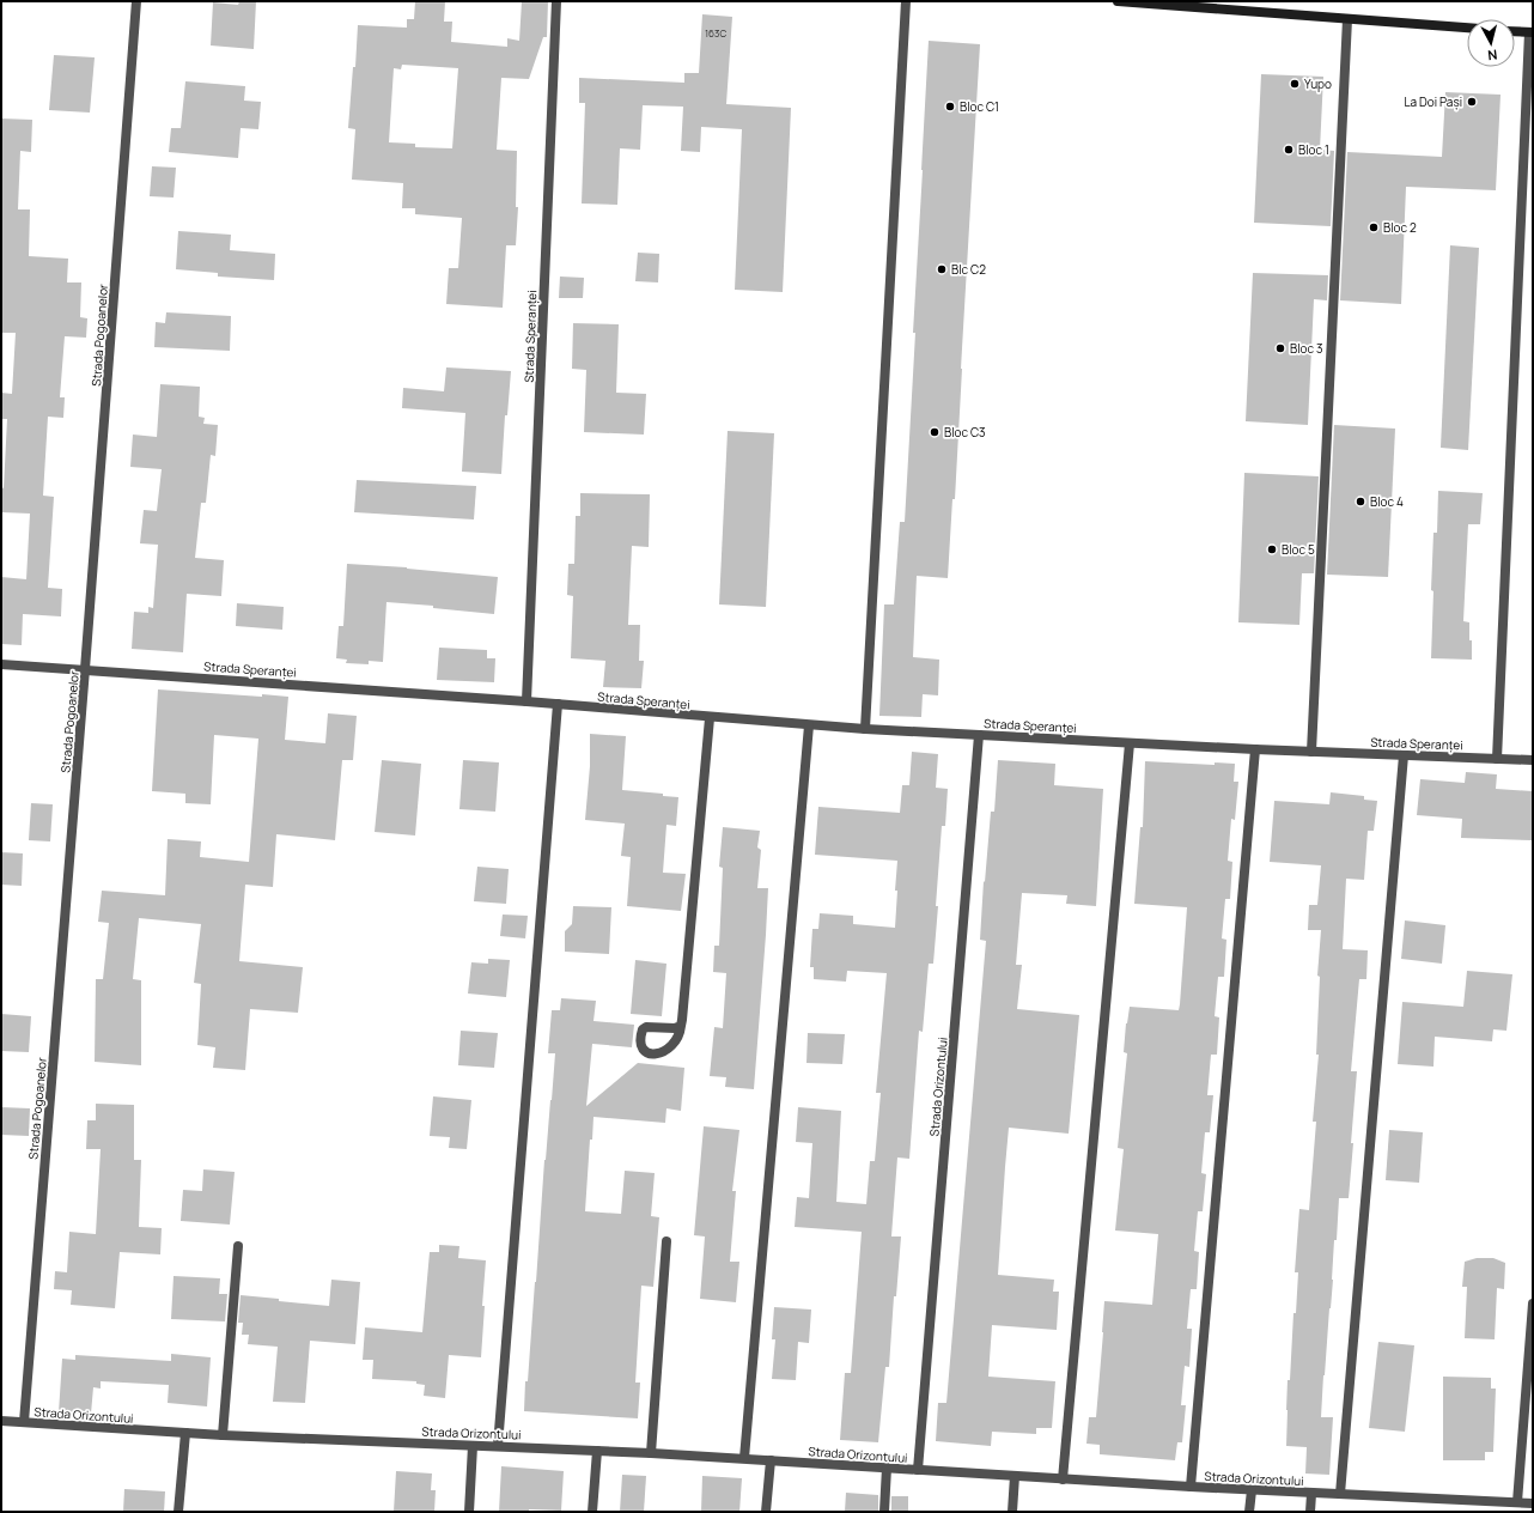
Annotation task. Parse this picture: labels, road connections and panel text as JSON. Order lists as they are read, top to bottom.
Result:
{
  "streets": {
    "street": ["Strada Pogoanelor", "Strada Speranței", "Strada Orizontului"]
  },
  "crossings": [
    ["Strada Pogoanelor", "Strada Speranței"],
    ["Strada Pogoanelor", "Strada Orizontului"],
    ["Strada Speranței", "Strada Orizontului"]
  ],
  "places": [
    "Yupo",
    "La Doi Pași",
    "Bloc C1",
    "Bloc 1",
    "Bloc 2",
    "Blc C2",
    "Bloc 3",
    "Bloc C3",
    "Bloc 4",
    "Bloc 5"
  ],
  "house_numbers": ["163C"],
  "north": "bottom"
}
